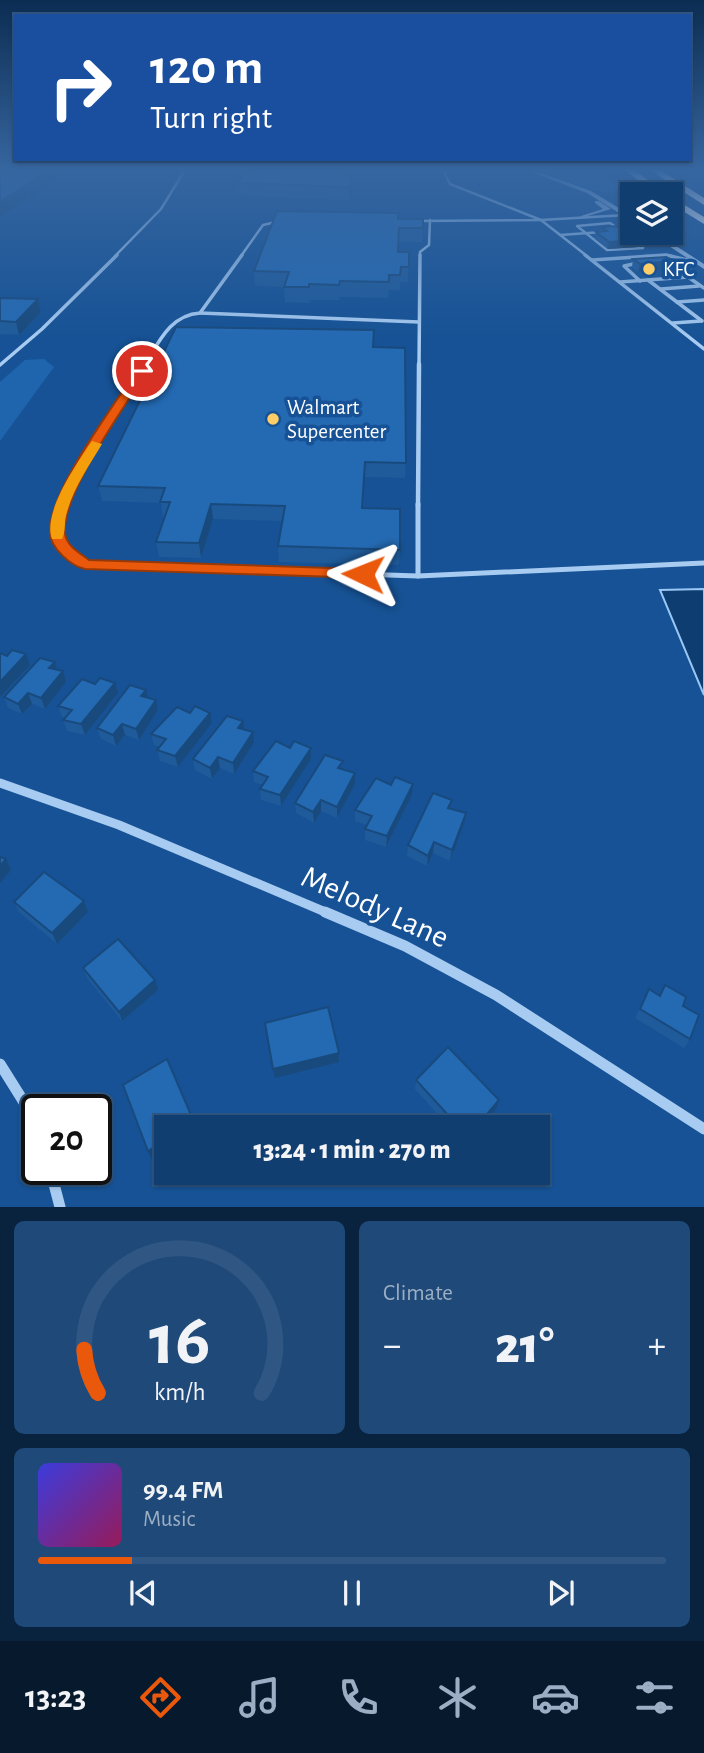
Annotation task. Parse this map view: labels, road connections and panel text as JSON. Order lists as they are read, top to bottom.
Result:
{
  "streets": {
    "street": ["Melody Lane"]
  },
  "places": ["KFC", "Walmart Supercenter"],
  "page": {
    "turn": ["120 m", "Turn right"],
    "limit": "20",
    "trip": "13:24 · 1 min · 270 m",
    "tile": "Climate",
    "heat": ["−", "21°", "+"],
    "song": ["99.4 FM", "Music"],
    "tabs": "13:23",
    "gauge": ["16", "km/h"]
  }
}
